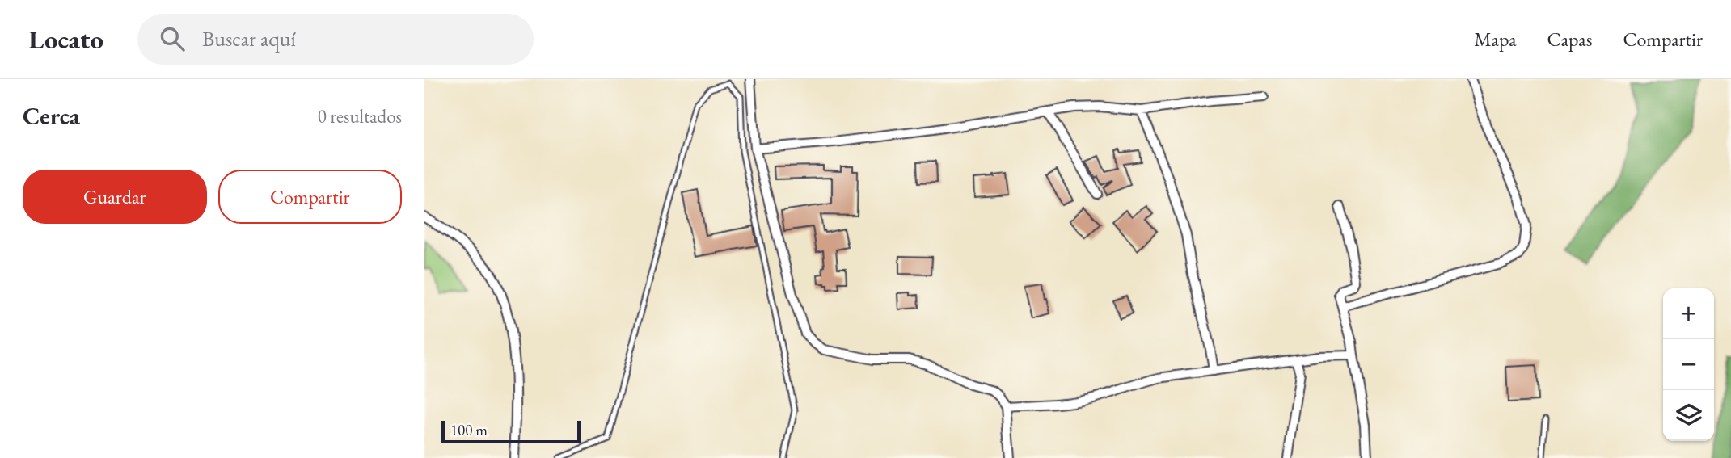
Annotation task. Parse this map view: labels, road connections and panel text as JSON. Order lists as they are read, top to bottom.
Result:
{
  "scale_bar": "100 m",
  "page": {
    "header": "Locato",
    "search": "Buscar aquí",
    "nav": ["Mapa", "Capas", "Compartir"],
    "heading": ["Cerca", "0 resultados"],
    "buttons": ["Guardar", "Compartir"],
    "map_buttons": ["+", "−"],
    "scale": "100 m"
  }
}
